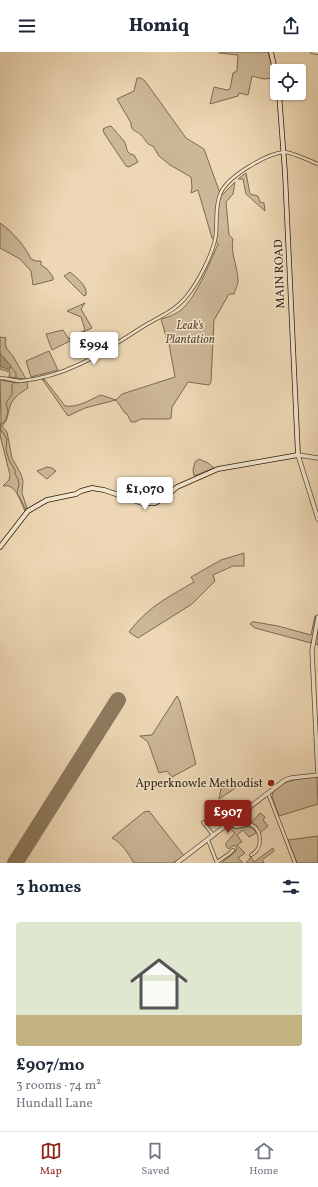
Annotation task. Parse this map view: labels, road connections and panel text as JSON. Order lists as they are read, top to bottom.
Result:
{
  "streets": {
    "main road": ["MAIN ROAD"]
  },
  "parks": ["Leak's Plantation"],
  "places": ["Apperknowle Methodist"],
  "page": {
    "header": "Homiq",
    "price": ["£994", "£1,070", "£907"],
    "heading": "3 homes",
    "list": [
      {
        "name": "£907/mo",
        "note": "3 rooms · 74 m² · Hundall Lane"
      }
    ],
    "tabs": ["Map", "Saved", "Home"]
  }
}
